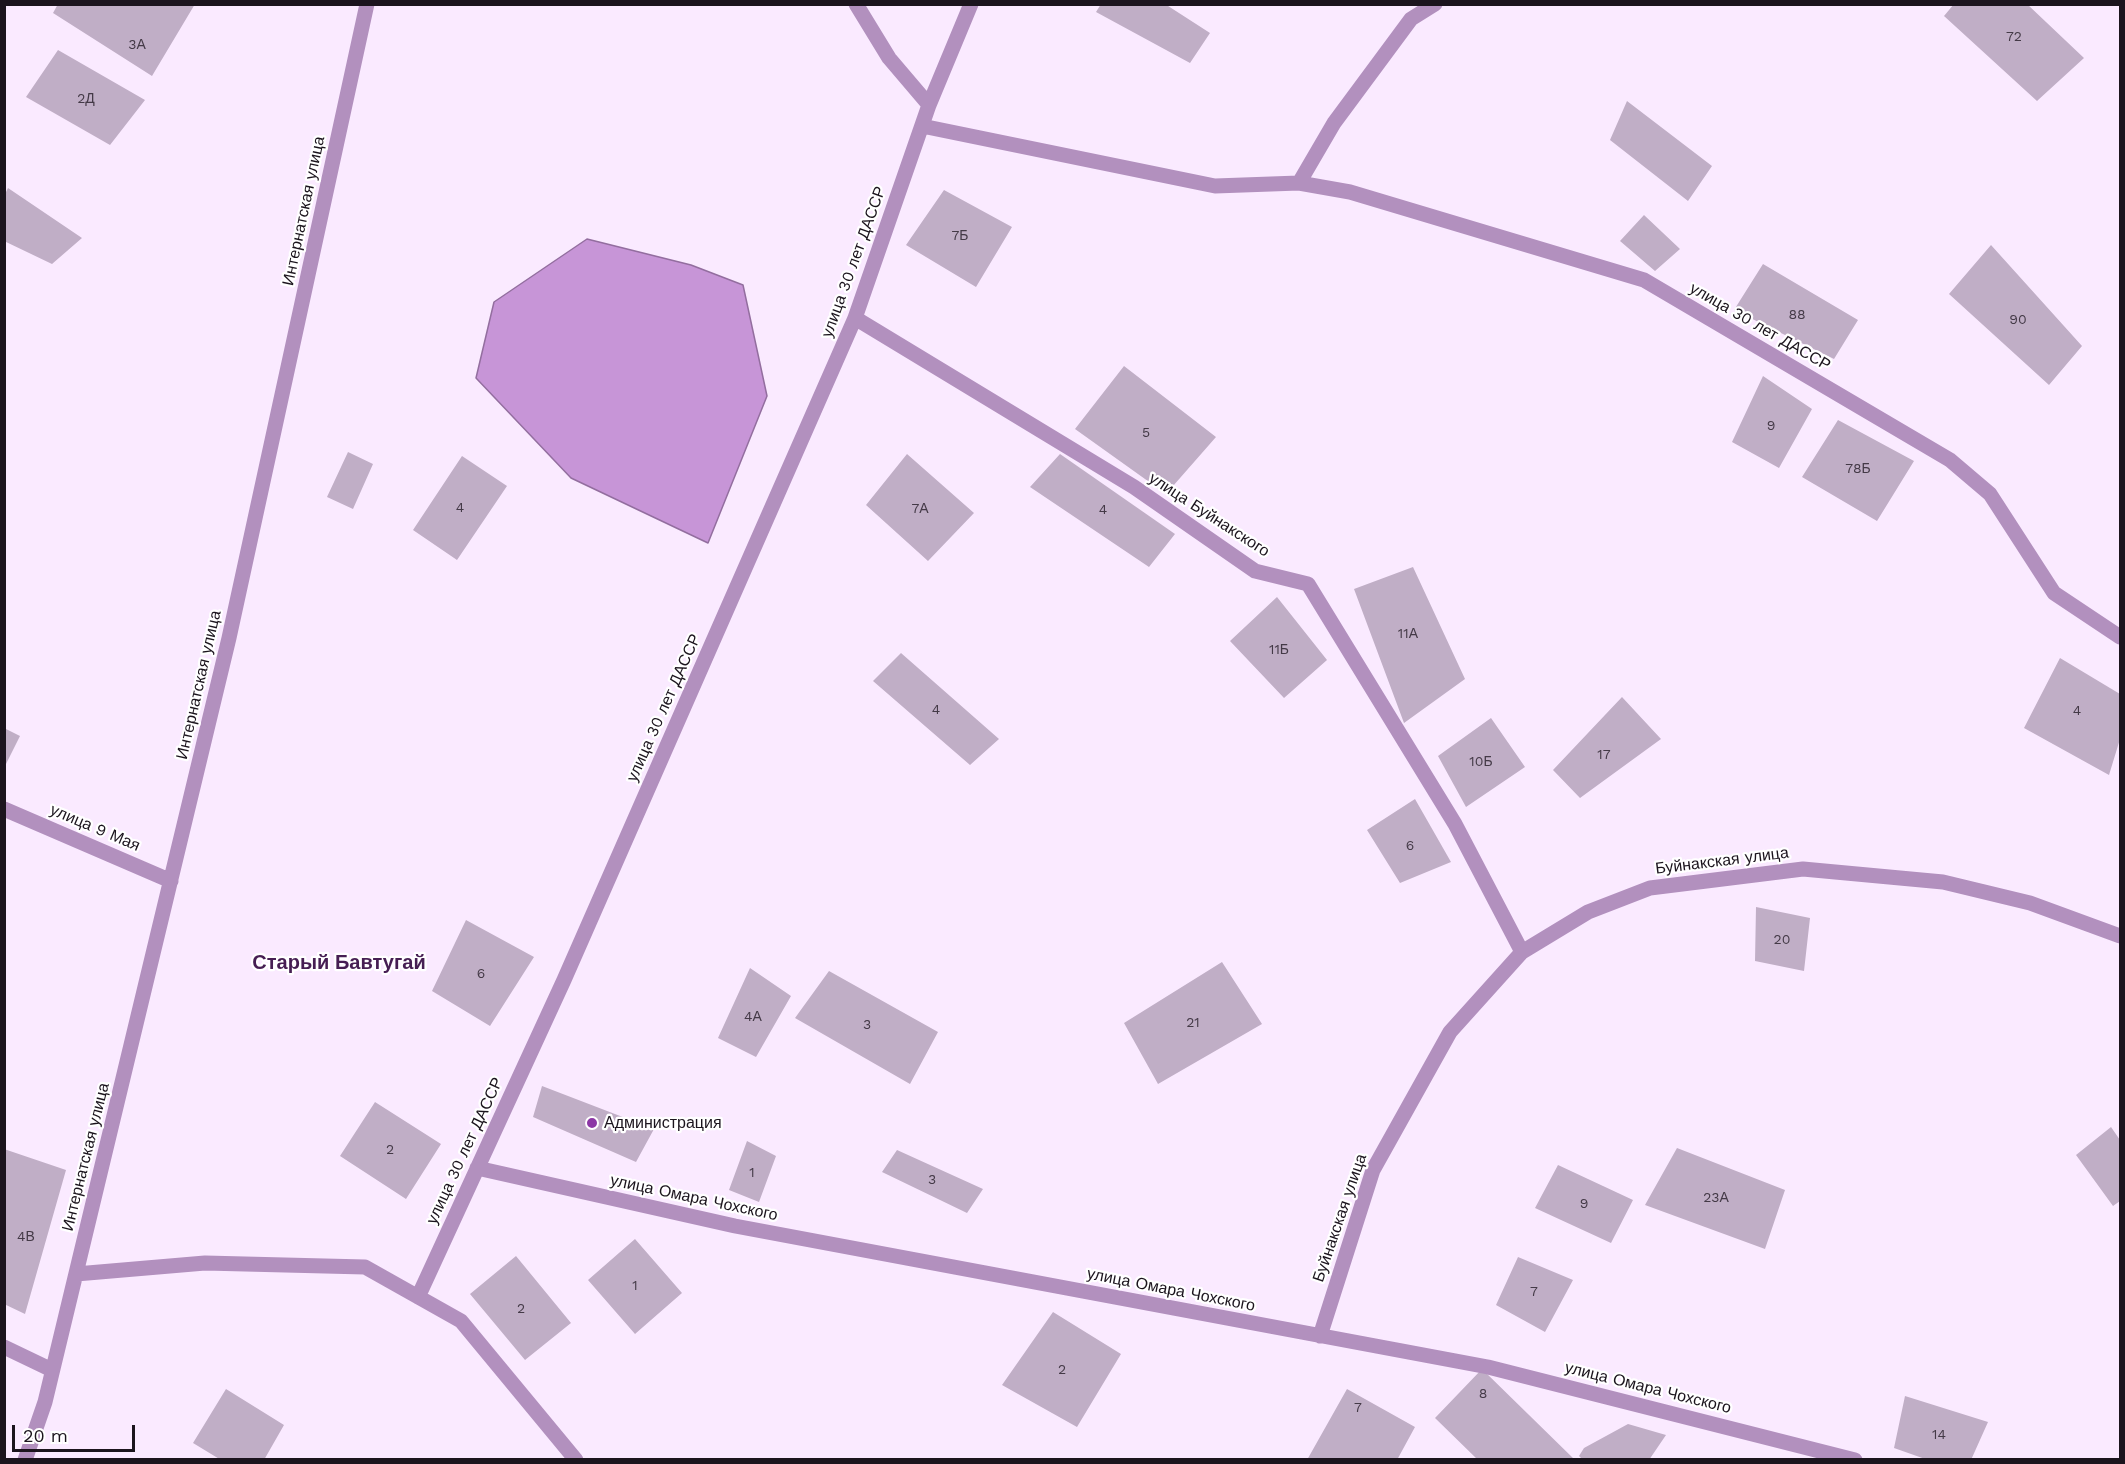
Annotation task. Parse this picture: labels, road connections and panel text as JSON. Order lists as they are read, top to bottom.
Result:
{
  "streets": {
    "street": [
      "Интернатская улица",
      "улица 30 лет ДАССР",
      "улица Буйнакского",
      "улица 9 Мая",
      "Буйнакская улица",
      "улица Омара Чохского"
    ]
  },
  "crossings": [
    ["Интернатская улица", "улица 9 Мая"],
    ["улица 30 лет ДАССР", "улица Буйнакского"],
    ["улица 30 лет ДАССР", "улица Омара Чохского"],
    ["улица Буйнакского", "Буйнакская улица"],
    ["Буйнакская улица", "улица Омара Чохского"]
  ],
  "districts": ["Старый Бавтугай"],
  "places": ["Администрация"],
  "house_numbers": [
    "72",
    "3А",
    "2Д",
    "7Б",
    "88",
    "90",
    "9",
    "5",
    "78Б",
    "4",
    "7А",
    "4",
    "11А",
    "11Б",
    "4",
    "4",
    "17",
    "10Б",
    "6",
    "20",
    "6",
    "4А",
    "21",
    "3",
    "2",
    "1",
    "3",
    "23А",
    "9",
    "4В",
    "1",
    "7",
    "2",
    "2",
    "8",
    "7",
    "14"
  ],
  "scale_bar": "20 m"
}
